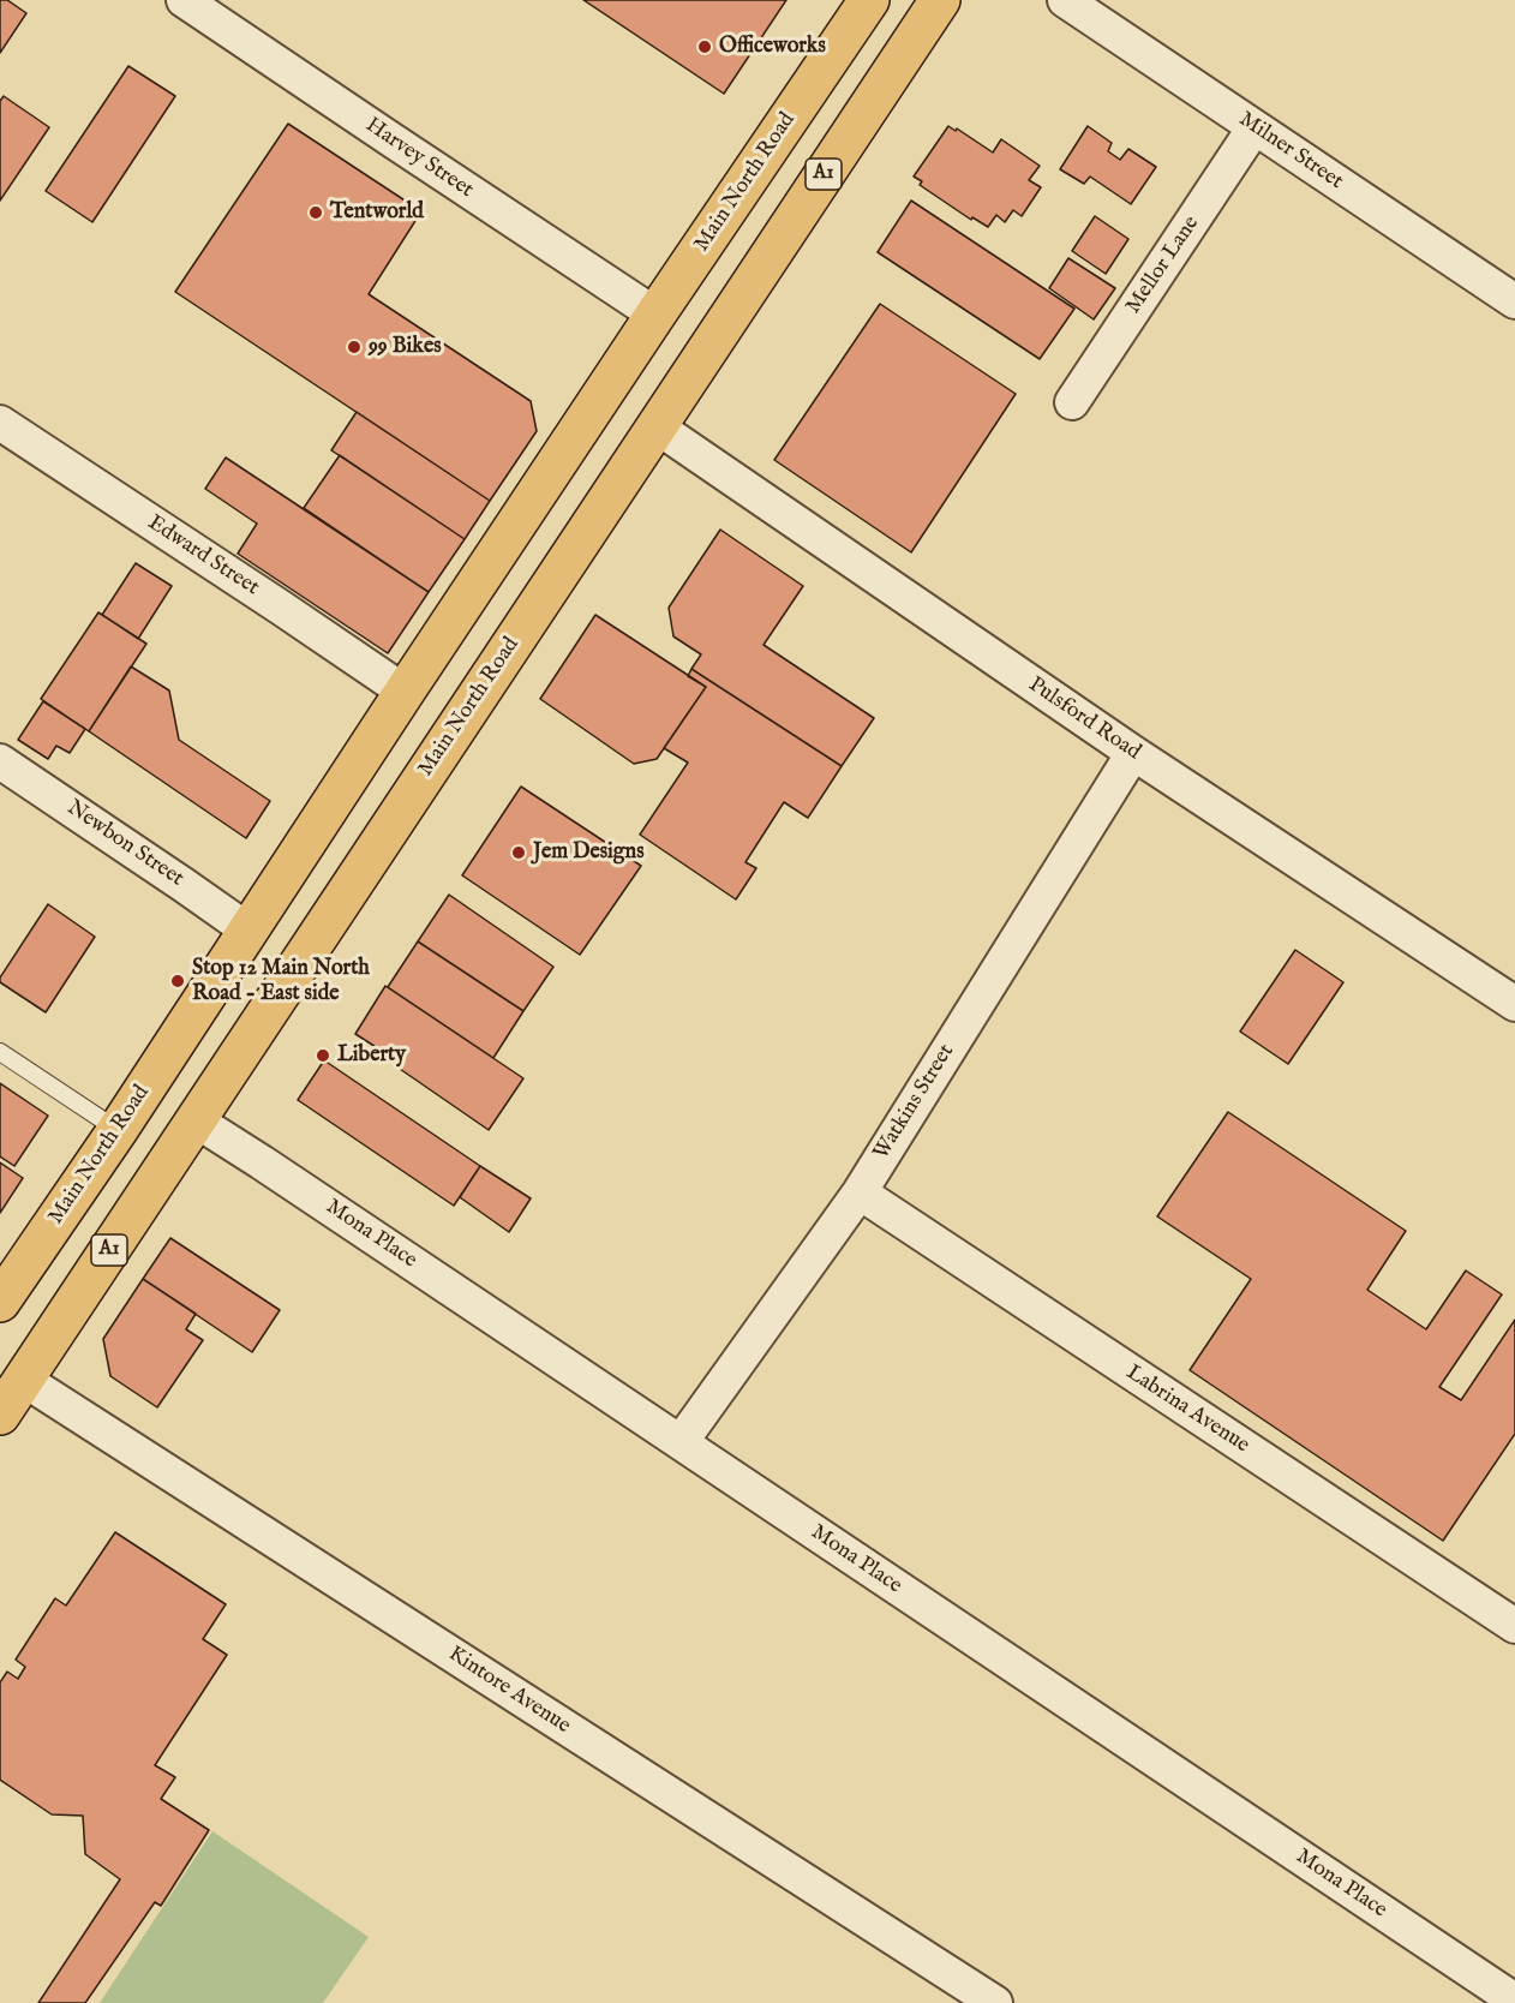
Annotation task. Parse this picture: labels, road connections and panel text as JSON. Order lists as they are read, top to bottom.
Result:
{
  "streets": {
    "highway": ["A1", "Main North Road"],
    "street": [
      "Milner Street",
      "Harvey Street",
      "Mellor Lane",
      "Edward Street",
      "Pulsford Road",
      "Newbon Street",
      "Watkins Street",
      "Mona Place",
      "Labrina Avenue",
      "Kintore Avenue"
    ]
  },
  "crossings": [
    ["Milner Street", "Mellor Lane"],
    ["Harvey Street", "Main North Road"],
    ["Main North Road", "Edward Street"],
    ["Main North Road", "Pulsford Road"],
    ["Main North Road", "Newbon Street"],
    ["Main North Road", "Mona Place"],
    ["Main North Road", "Kintore Avenue"],
    ["Pulsford Road", "Watkins Street"],
    ["Watkins Street", "Mona Place"],
    ["Watkins Street", "Labrina Avenue"]
  ],
  "places": [
    "Officeworks",
    "Tentworld",
    "99 Bikes",
    "Jem Designs",
    "Stop 12 Main North Road - East side",
    "Liberty"
  ]
}
